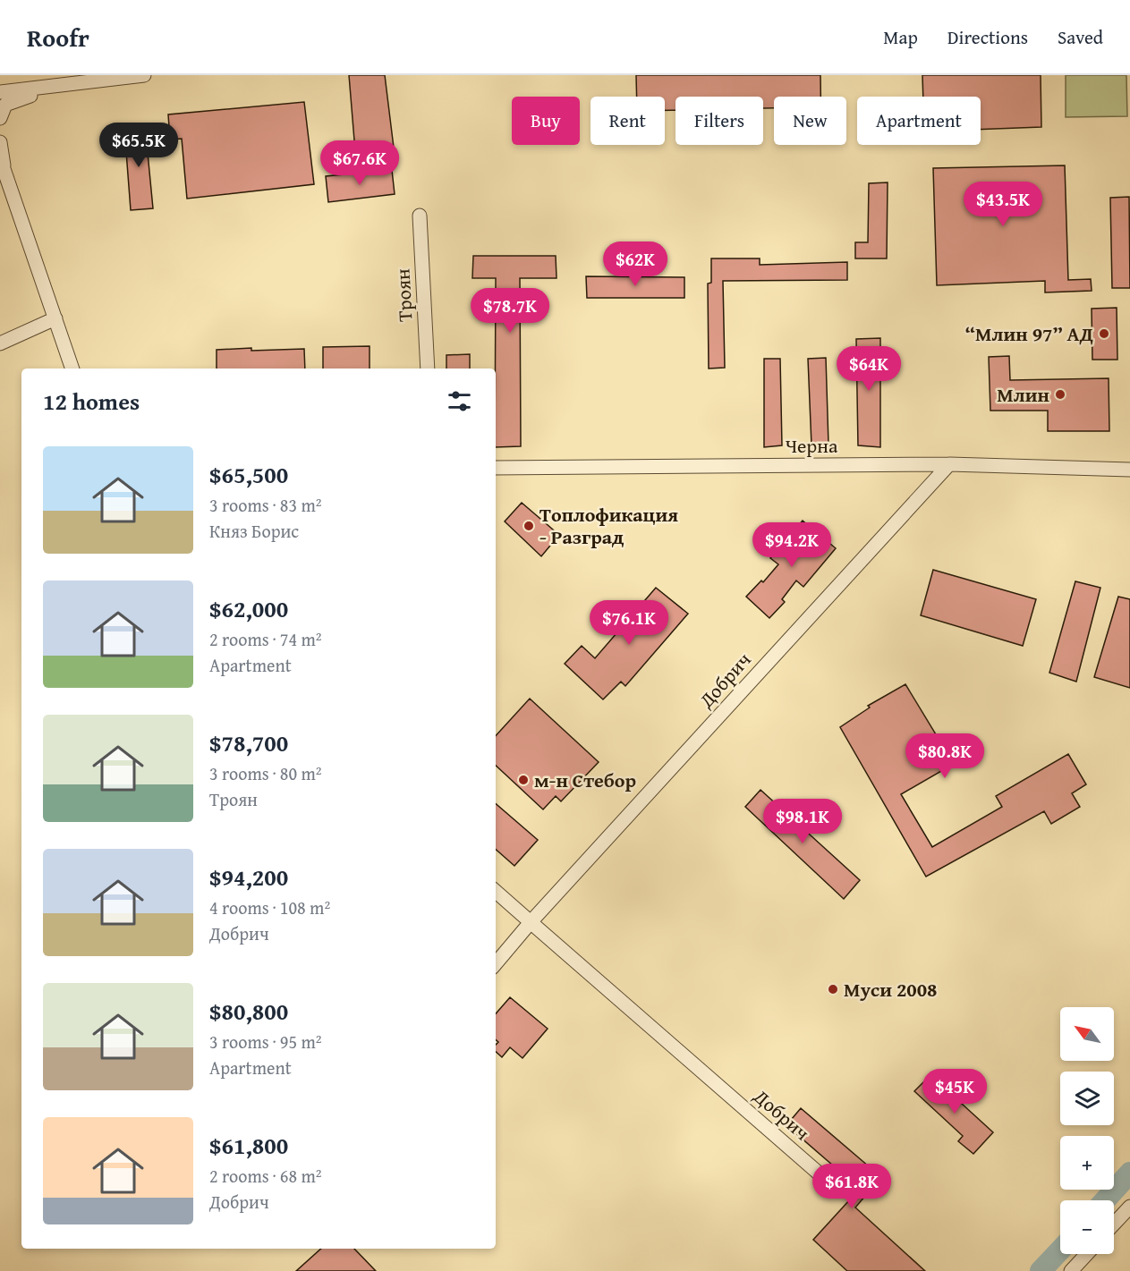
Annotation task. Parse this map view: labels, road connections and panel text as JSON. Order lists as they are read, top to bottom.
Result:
{
  "streets": {
    "street": ["Троян", "Черна", "Добрич"]
  },
  "crossings": [
    ["Черна", "Добрич"]
  ],
  "places": [
    "“Млин 97” АД",
    "Млин",
    "Топлофикация - Разград",
    "м-н Стебор",
    "Муси 2008"
  ],
  "north": "top left",
  "page": {
    "header": "Roofr",
    "nav": ["Map", "Directions", "Saved"],
    "chip": [
      "Buy",
      "Rent",
      "Filters",
      "New",
      "Apartment"
    ],
    "price": [
      "$65.5K",
      "$67.6K",
      "$43.5K",
      "$62K",
      "$78.7K",
      "$64K",
      "$94.2K",
      "$76.1K",
      "$80.8K",
      "$98.1K",
      "$45K",
      "$61.8K"
    ],
    "heading": "12 homes",
    "list": [
      {
        "name": "$65,500",
        "note": "3 rooms · 83 m² · Княз Борис"
      },
      {
        "name": "$62,000",
        "note": "2 rooms · 74 m² · Apartment"
      },
      {
        "name": "$78,700",
        "note": "3 rooms · 80 m² · Троян"
      },
      {
        "name": "$94,200",
        "note": "4 rooms · 108 m² · Добрич"
      },
      {
        "name": "$80,800",
        "note": "3 rooms · 95 m² · Apartment"
      },
      {
        "name": "$61,800",
        "note": "2 rooms · 68 m² · Добрич"
      }
    ],
    "map_buttons": ["+", "−"]
  }
}
